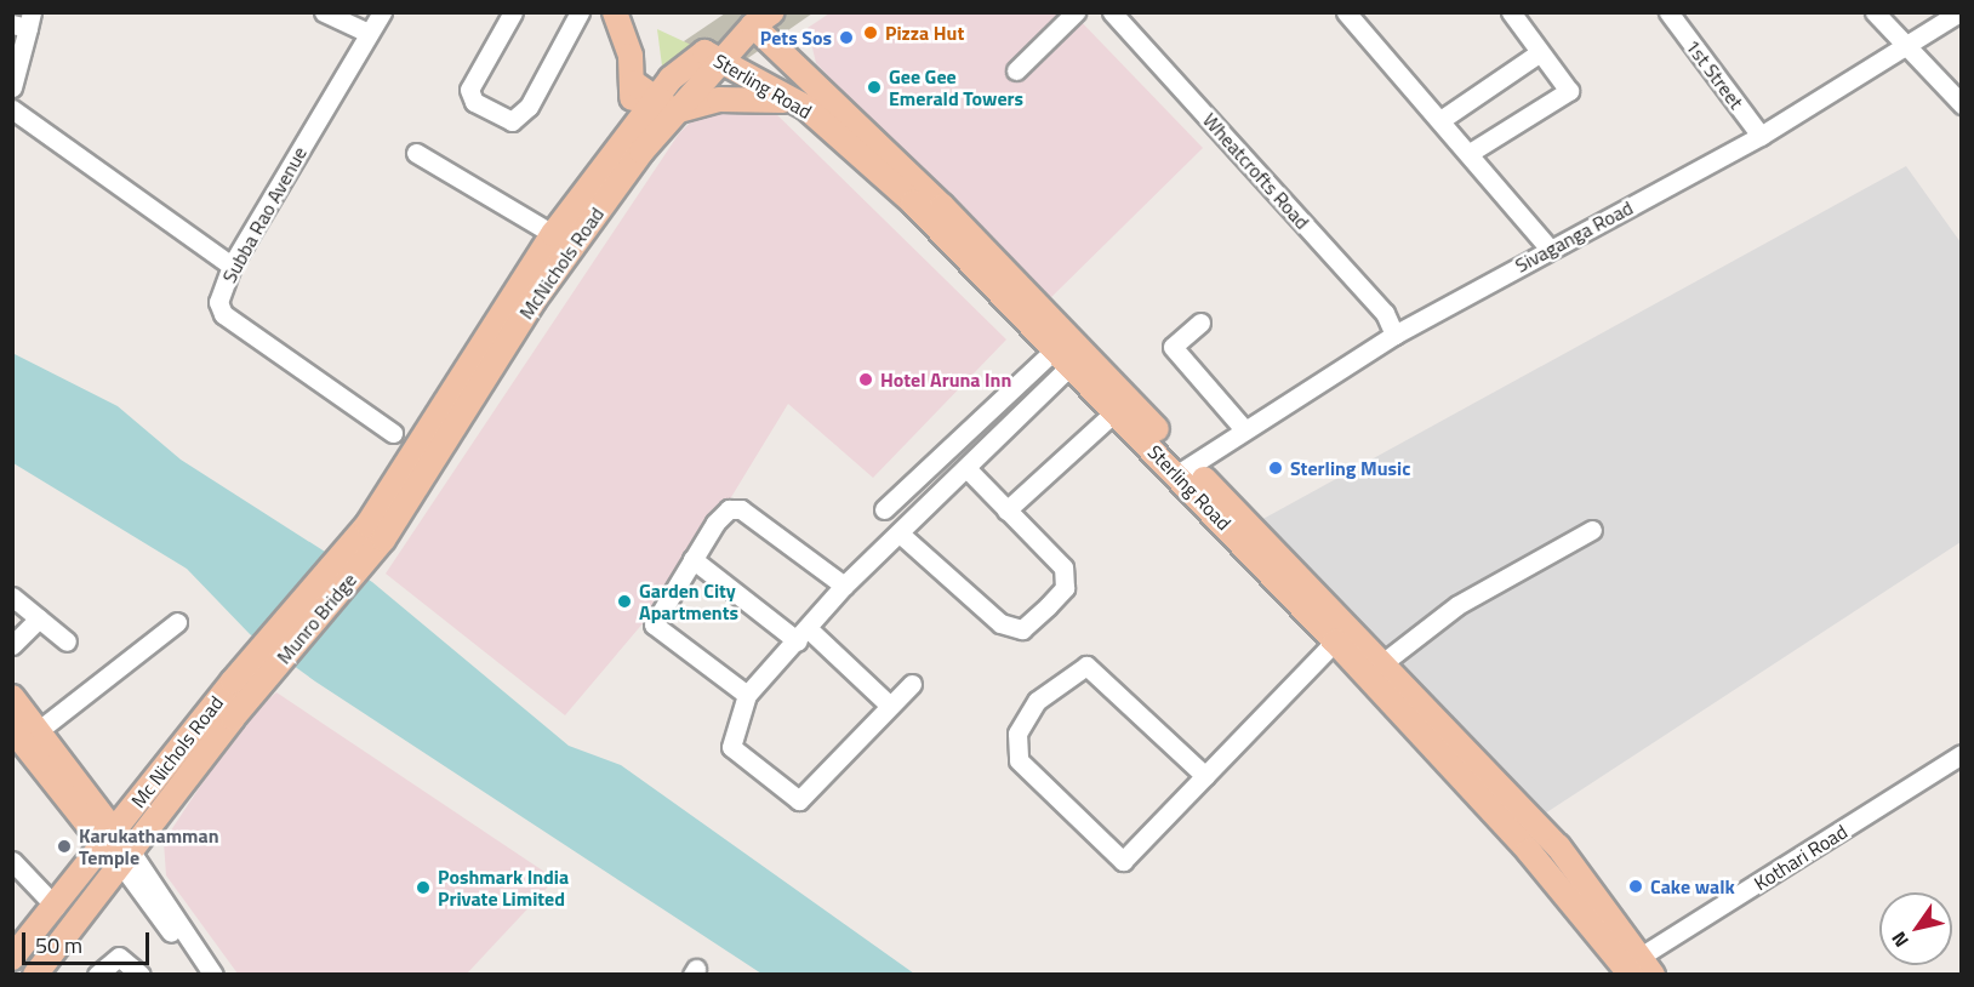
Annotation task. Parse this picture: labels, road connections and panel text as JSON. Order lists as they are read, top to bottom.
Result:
{
  "streets": {
    "main road": [
      "Sterling Road",
      "McNichols Road",
      "Munro Bridge",
      "Mc Nichols Road"
    ],
    "street": [
      "1st Street",
      "Wheatcrofts Road",
      "Subba Rao Avenue",
      "Sivaganga Road",
      "Kothari Road"
    ]
  },
  "crossings": [
    ["1st Street", "Sivaganga Road"],
    ["Sterling Road", "Sivaganga Road"],
    ["Sterling Road", "McNichols Road"],
    ["Sterling Road", "Kothari Road"],
    ["Wheatcrofts Road", "Sivaganga Road"],
    ["McNichols Road", "Munro Bridge"],
    ["Munro Bridge", "Mc Nichols Road"]
  ],
  "places": [
    "Pizza Hut",
    "Pets Sos",
    "Gee Gee Emerald Towers",
    "Hotel Aruna Inn",
    "Sterling Music",
    "Garden City Apartments",
    "Karukathamman Temple",
    "Cake walk",
    "Poshmark India Private Limited"
  ],
  "scale_bar": "50 m",
  "north": "bottom left"
}
